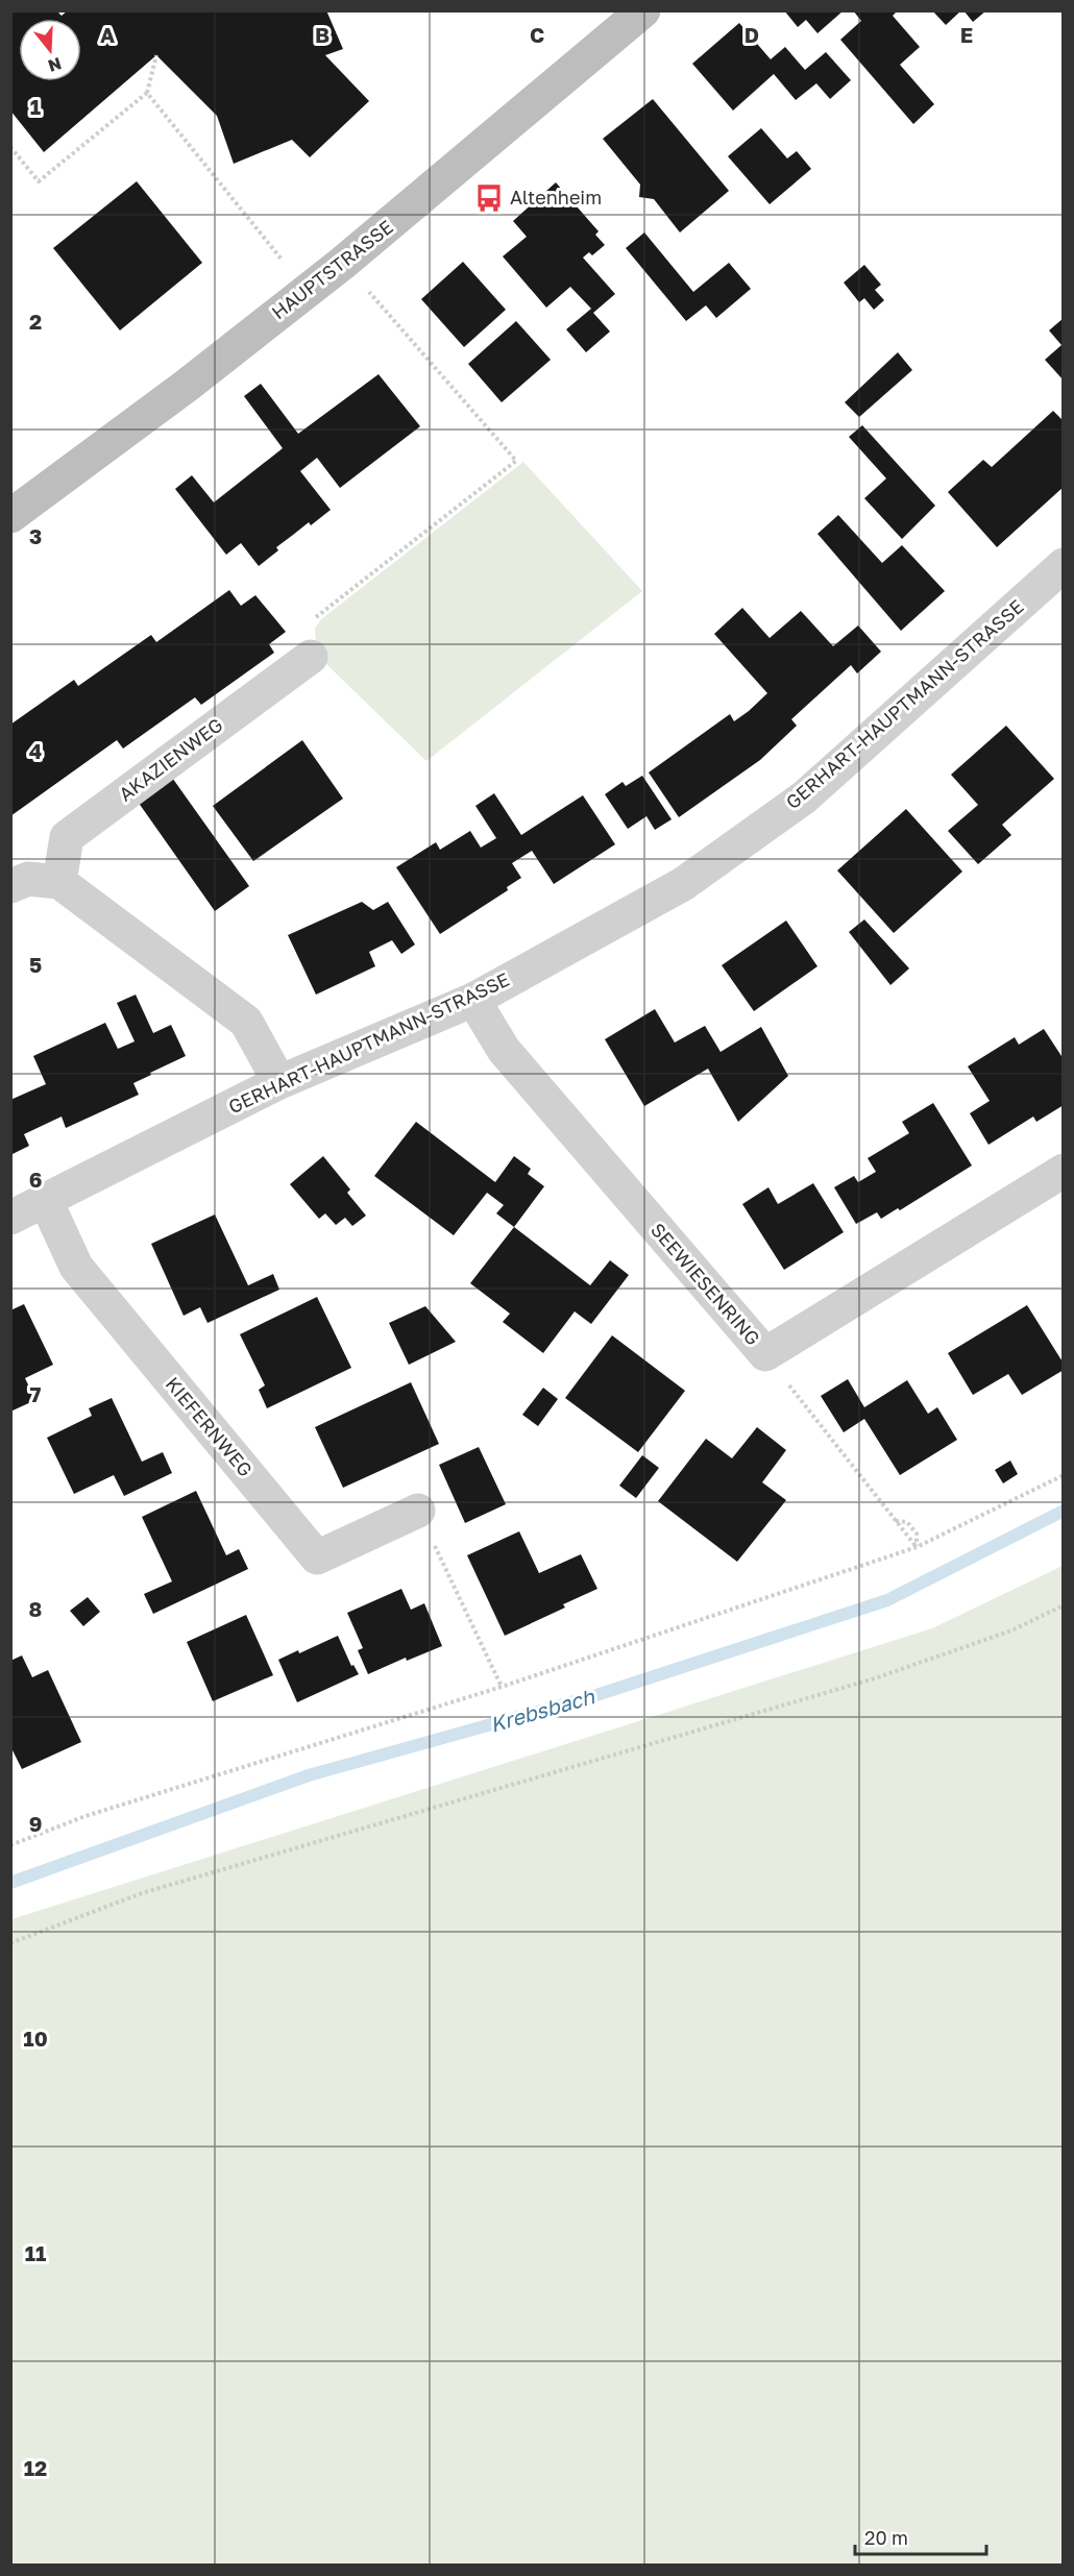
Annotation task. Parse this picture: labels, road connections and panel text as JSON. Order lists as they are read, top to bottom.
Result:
{
  "streets": {
    "main road": ["HAUPTSTRASSE"],
    "street": [
      "GERHART-HAUPTMANN-STRASSE",
      "AKAZIENWEG",
      "SEEWIESENRING",
      "KIEFERNWEG"
    ]
  },
  "crossings": [
    ["GERHART-HAUPTMANN-STRASSE", "SEEWIESENRING"],
    ["GERHART-HAUPTMANN-STRASSE", "KIEFERNWEG"]
  ],
  "water": ["Krebsbach"],
  "places": {
    "bus stop": ["Altenheim"]
  },
  "scale_bar": "20 m",
  "north": "bottom",
  "grid": {
    "columns": [
      "A",
      "B",
      "C",
      "D",
      "E"
    ],
    "rows": [
      "1",
      "2",
      "3",
      "4",
      "5",
      "6",
      "7",
      "8",
      "9",
      "10",
      "11",
      "12"
    ]
  }
}
